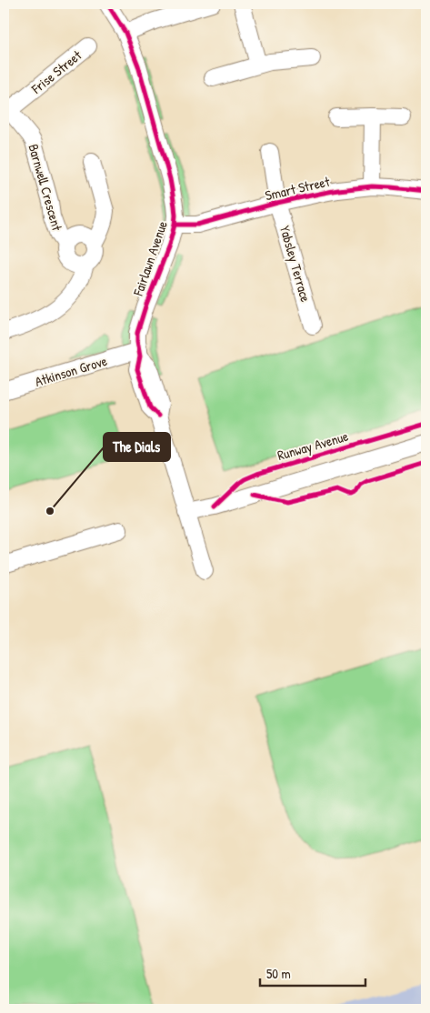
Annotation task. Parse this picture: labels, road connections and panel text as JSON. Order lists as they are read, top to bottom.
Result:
{
  "streets": {
    "street": [
      "Frise Street",
      "Barnwell Crescent",
      "Smart Street",
      "Fairlawn Avenue",
      "Yabsley Terrace",
      "Atkinson Grove"
    ],
    "cycle path": ["Runway Avenue"]
  },
  "crossings": [
    ["Frise Street", "Barnwell Crescent"],
    ["Smart Street", "Fairlawn Avenue"],
    ["Smart Street", "Yabsley Terrace"],
    ["Fairlawn Avenue", "Atkinson Grove"]
  ],
  "places": ["The Dials"],
  "scale_bar": "50 m"
}
